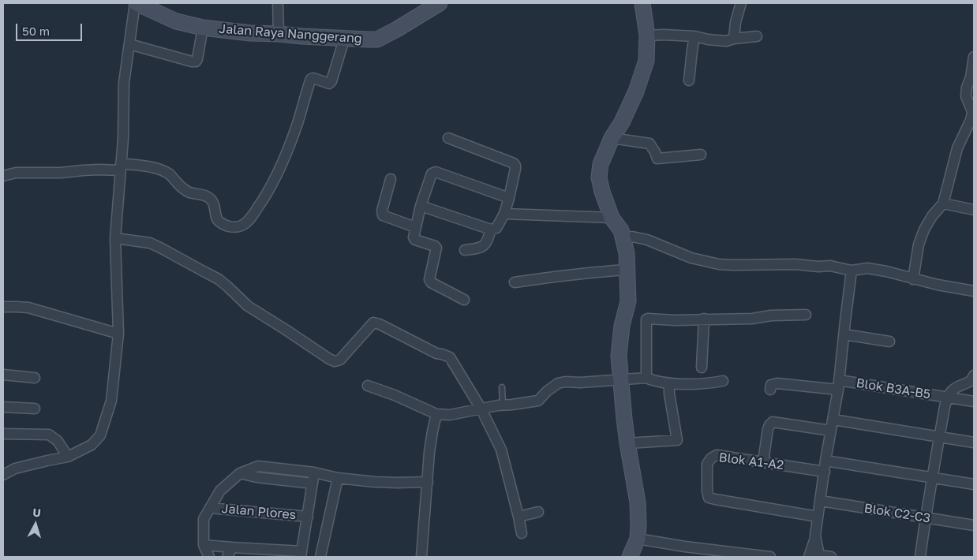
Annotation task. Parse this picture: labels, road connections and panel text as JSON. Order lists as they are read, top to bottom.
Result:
{
  "streets": {
    "street": [
      "Jalan Raya Nanggerang",
      "Blok B3A-B5",
      "Blok A1-A2",
      "Jalan Plores",
      "Blok C2-C3"
    ]
  },
  "scale_bar": "50 m",
  "north": "top"
}
